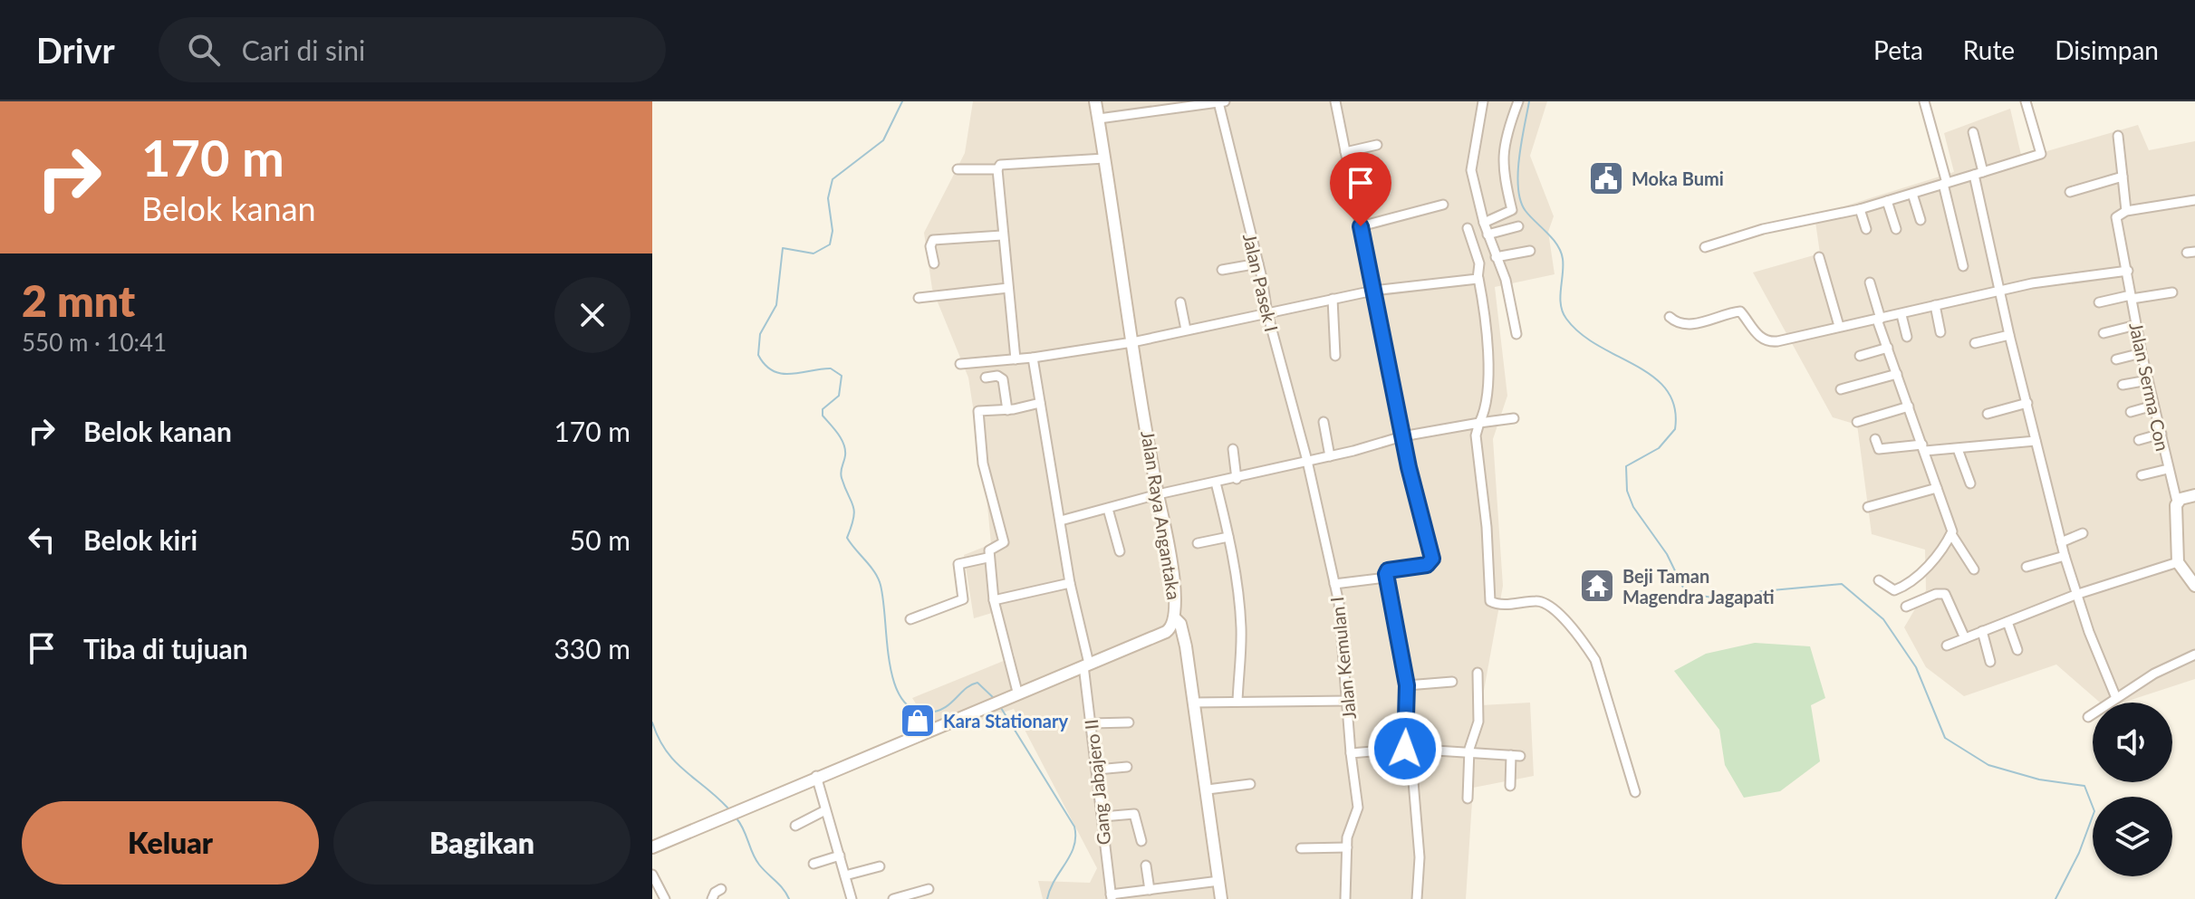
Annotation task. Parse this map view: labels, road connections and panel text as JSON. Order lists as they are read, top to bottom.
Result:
{
  "streets": {
    "main road": ["Jalan Raya Angantaka"],
    "street": [
      "Jalan Pasek I",
      "Jalan Serma Con",
      "Jalan Kemulan I",
      "Gang Jabajero II"
    ]
  },
  "crossings": [
    ["Jalan Pasek I", "Jalan Kemulan I"],
    ["Jalan Raya Angantaka", "Gang Jabajero II"]
  ],
  "places": {
    "public building": ["Moka Bumi"],
    "temple": ["Beji Taman Magendra Jagapati"],
    "shop": ["Kara Stationary"]
  },
  "page": {
    "header": "Drivr",
    "search": "Cari di sini",
    "nav": ["Peta", "Rute", "Disimpan"],
    "turn": ["170 m", "Belok kanan"],
    "heading": ["2 mnt", "550 m · 10:41"],
    "list": [
      {
        "name": "Belok kanan",
        "value": "170 m"
      },
      {
        "name": "Belok kiri",
        "value": "50 m"
      },
      {
        "name": "Tiba di tujuan",
        "value": "330 m"
      }
    ],
    "buttons": ["Keluar", "Bagikan"]
  }
}
